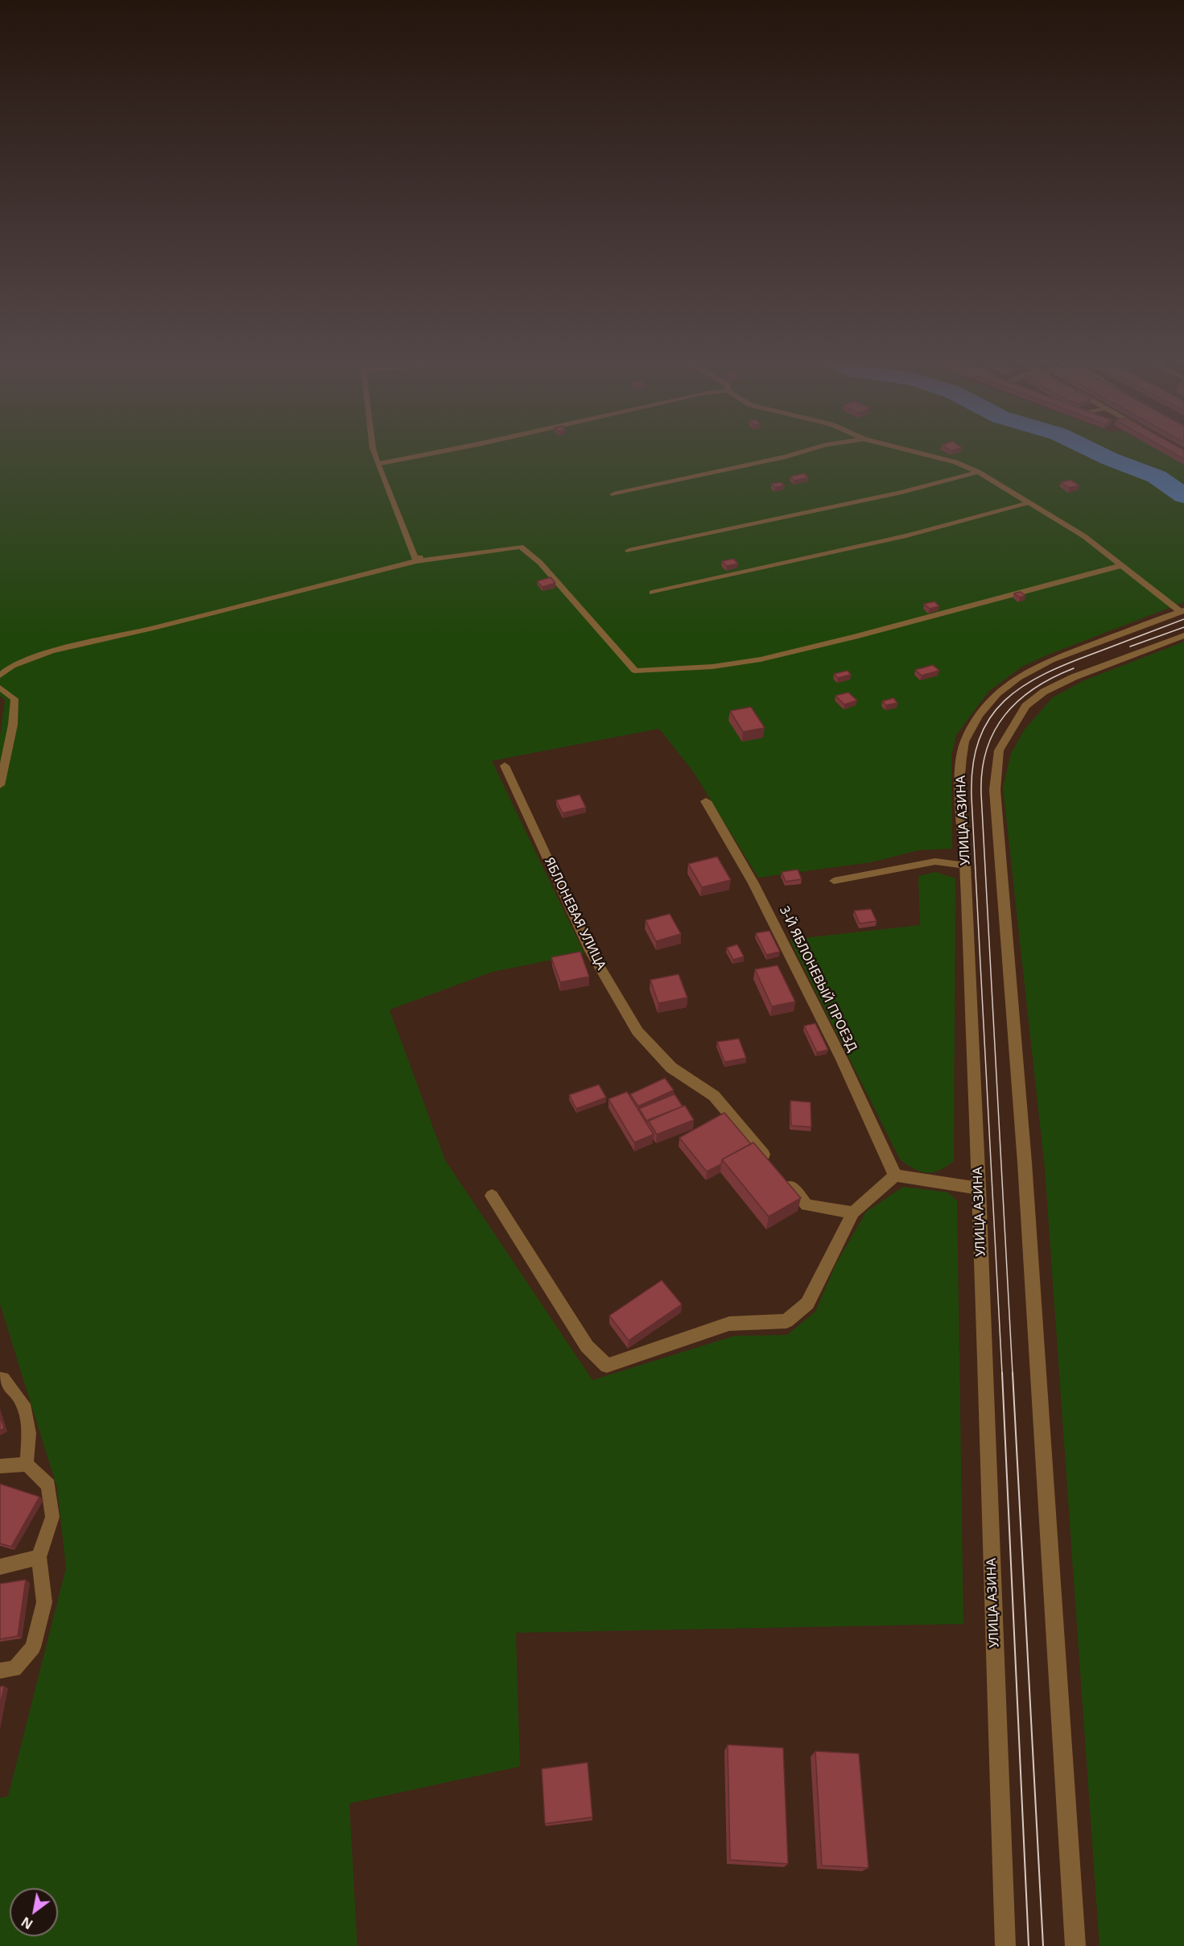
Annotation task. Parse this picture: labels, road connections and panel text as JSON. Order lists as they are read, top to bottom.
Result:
{
  "streets": {
    "street": ["УЛИЦА АЗИНА", "ЯБЛОНЕВАЯ УЛИЦА", "3-Й ЯБЛОНЕВЫЙ ПРОЕЗД"]
  },
  "north": "bottom left"
}
